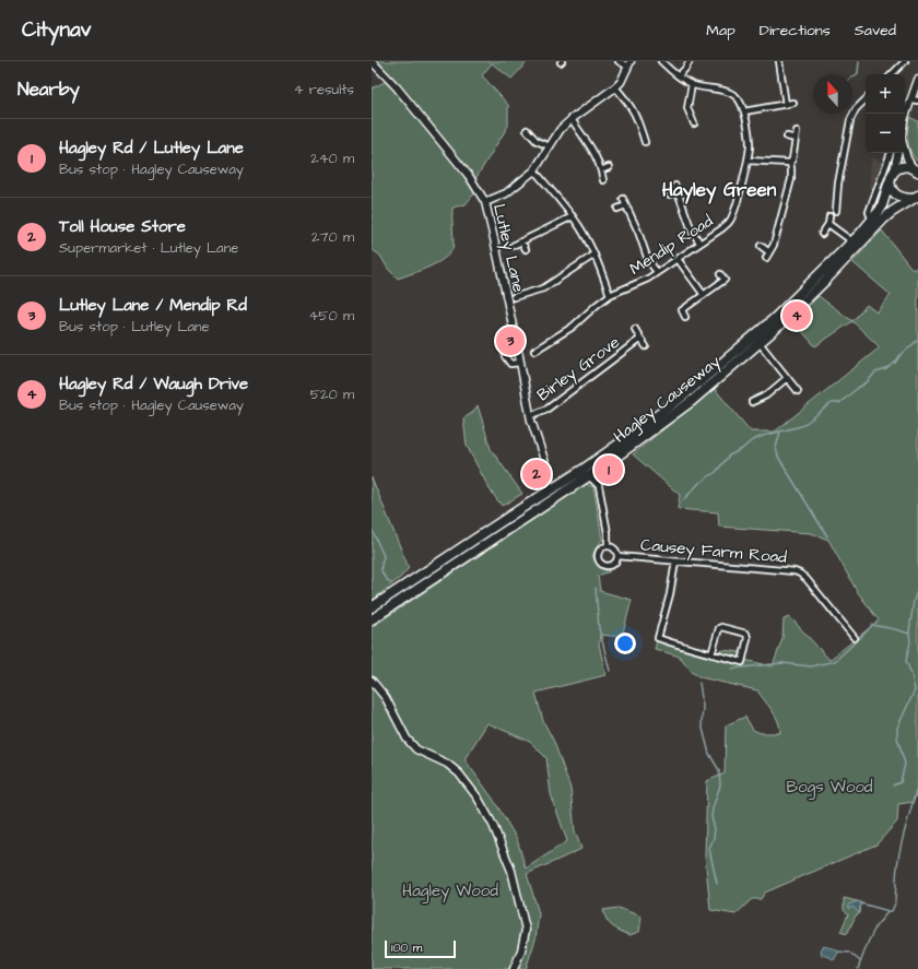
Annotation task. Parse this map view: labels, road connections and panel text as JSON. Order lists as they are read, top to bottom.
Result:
{
  "streets": {
    "highway": ["Hagley Causeway"],
    "street": [
      "Mendip Road",
      "Lutley Lane",
      "Birley Grove",
      "Causey Farm Road"
    ]
  },
  "crossings": [
    ["Lutley Lane", "Birley Grove"],
    ["Lutley Lane", "Hagley Causeway"]
  ],
  "districts": ["Hayley Green"],
  "parks": ["Bogs Wood", "Hagley Wood"],
  "scale_bar": "100 m",
  "north": "top",
  "page": {
    "header": "Citynav",
    "nav": ["Map", "Directions", "Saved"],
    "heading": ["Nearby", "4 results"],
    "map_buttons": ["+", "−"],
    "list": [
      {
        "mark": "1",
        "name": "Hagley Rd / Lutley Lane",
        "note": "Bus stop · Hagley Causeway",
        "value": "240 m"
      },
      {
        "mark": "2",
        "name": "Toll House Store",
        "note": "Supermarket · Lutley Lane",
        "value": "270 m"
      },
      {
        "mark": "3",
        "name": "Lutley Lane / Mendip Rd",
        "note": "Bus stop · Lutley Lane",
        "value": "450 m"
      },
      {
        "mark": "4",
        "name": "Hagley Rd / Waugh Drive",
        "note": "Bus stop · Hagley Causeway",
        "value": "520 m"
      }
    ],
    "pins": [
      "4",
      "3",
      "1",
      "2"
    ],
    "scale": "100 m"
  }
}
